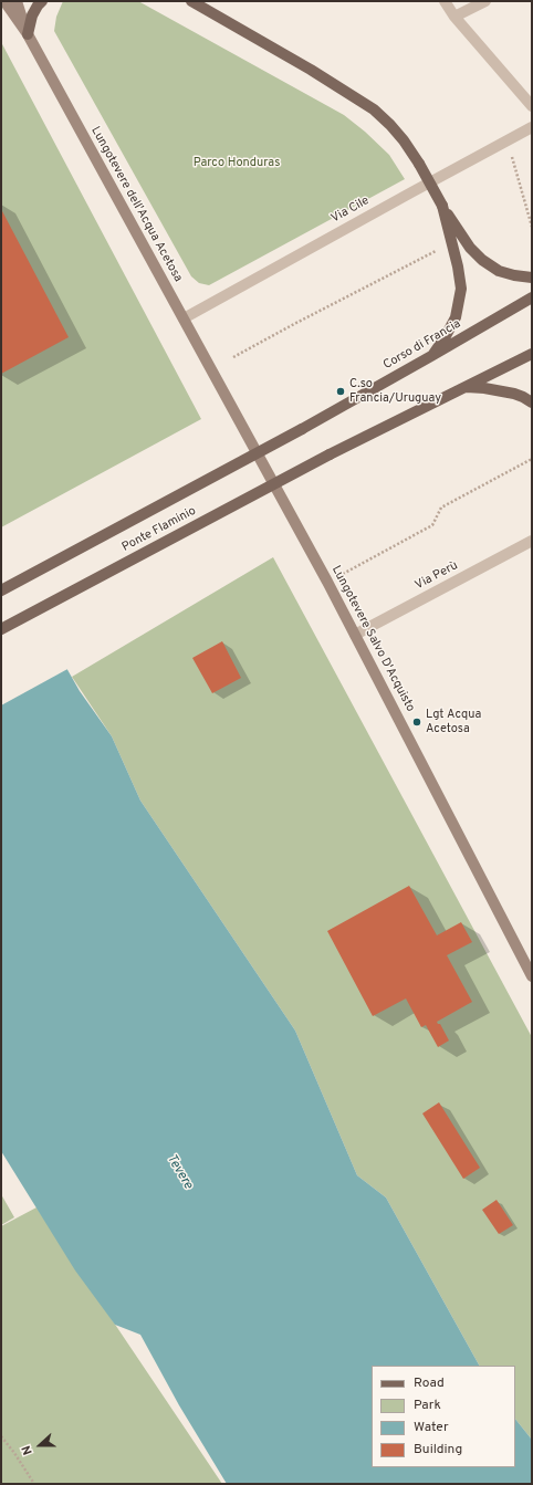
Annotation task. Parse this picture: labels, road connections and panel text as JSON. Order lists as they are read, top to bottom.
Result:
{
  "streets": {
    "main road": [
      "Lungotevere dell'Acqua Acetosa",
      "Corso di Francia",
      "Ponte Flaminio",
      "Lungotevere Salvo D'Acquisto"
    ],
    "street": ["Via Cile", "Via Perù"]
  },
  "crossings": [
    ["Lungotevere dell'Acqua Acetosa", "Via Cile"],
    ["Lungotevere dell'Acqua Acetosa", "Lungotevere Salvo D'Acquisto"],
    ["Corso di Francia", "Ponte Flaminio"],
    ["Via Perù", "Lungotevere Salvo D'Acquisto"]
  ],
  "water": ["Tevere"],
  "parks": ["Parco Honduras"],
  "places": ["C.so Francia/Uruguay", "Lgt Acqua Acetosa"],
  "legend": [
    "Road",
    "Park",
    "Water",
    "Building"
  ],
  "north": "left"
}
